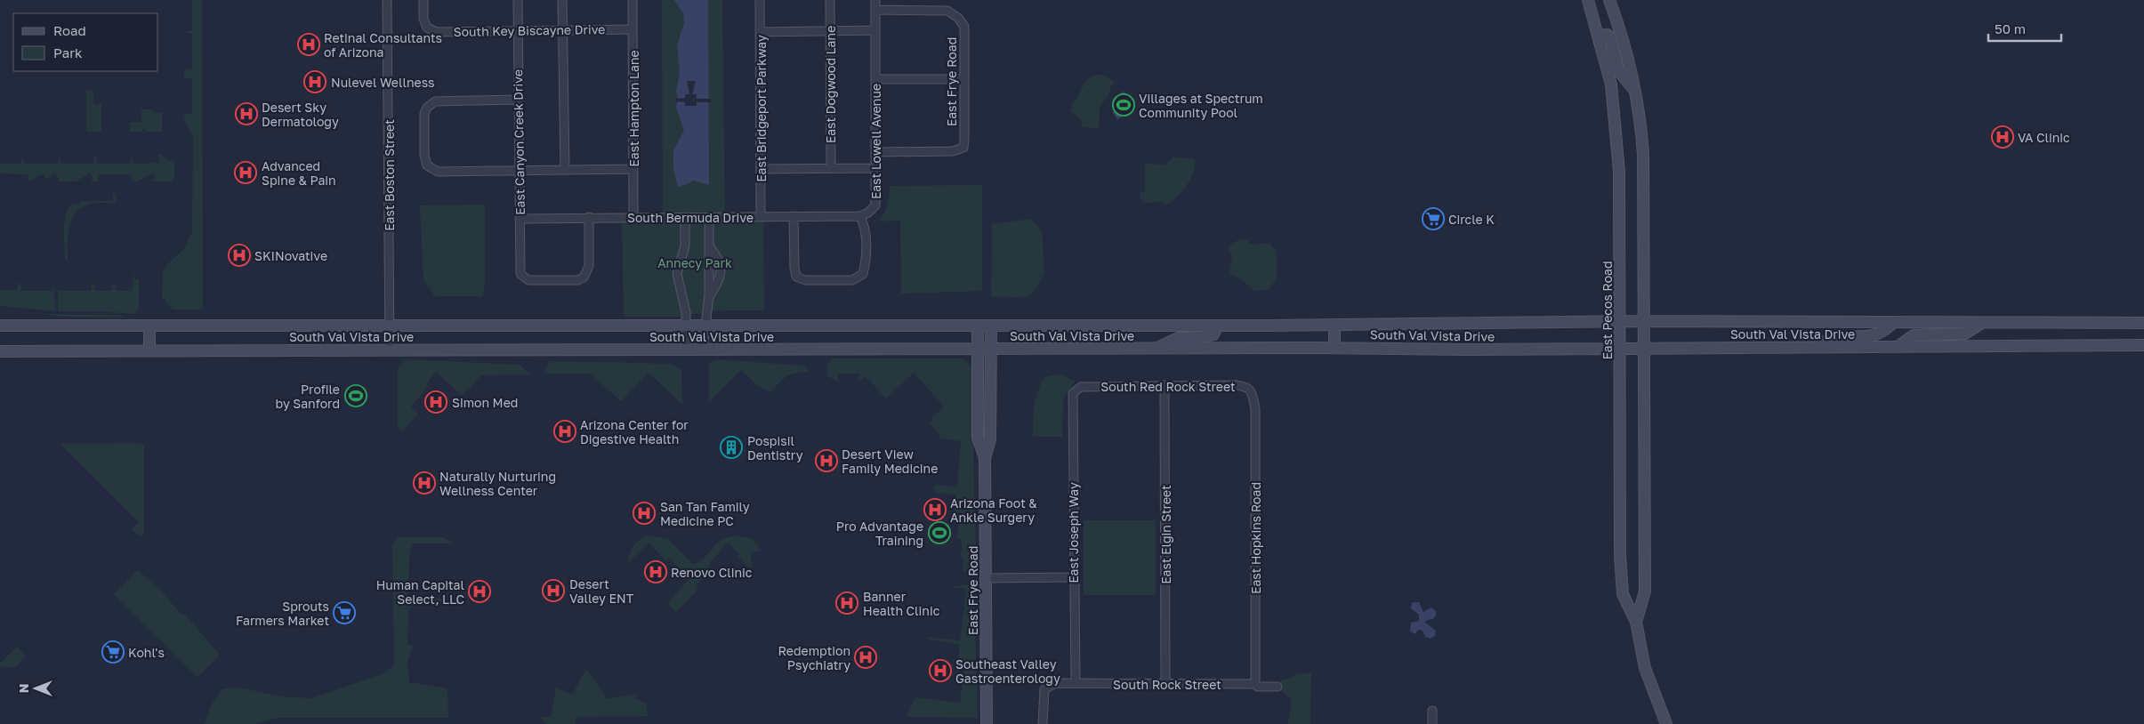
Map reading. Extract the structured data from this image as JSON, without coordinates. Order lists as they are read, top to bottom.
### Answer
{
  "streets": {
    "main road": ["East Frye Road", "East Pecos Road", "South Val Vista Drive"],
    "street": [
      "South Key Biscayne Drive",
      "East Dogwood Lane",
      "East Hampton Lane",
      "East Bridgeport Parkway",
      "East Lowell Avenue",
      "East Canyon Creek Drive",
      "East Boston Street",
      "South Bermuda Drive",
      "South Red Rock Street",
      "East Joseph Way",
      "East Elgin Street",
      "East Hopkins Road",
      "South Rock Street"
    ]
  },
  "crossings": [
    ["South Key Biscayne Drive", "East Hampton Lane"],
    ["South Key Biscayne Drive", "East Canyon Creek Drive"],
    ["East Frye Road", "East Lowell Avenue"],
    ["East Frye Road", "South Val Vista Drive"],
    ["East Hampton Lane", "South Bermuda Drive"],
    ["East Bridgeport Parkway", "South Bermuda Drive"],
    ["East Lowell Avenue", "South Bermuda Drive"],
    ["East Canyon Creek Drive", "South Bermuda Drive"],
    ["East Boston Street", "South Val Vista Drive"],
    ["East Pecos Road", "South Val Vista Drive"],
    ["South Red Rock Street", "East Joseph Way"],
    ["South Red Rock Street", "East Elgin Street"],
    ["South Red Rock Street", "East Hopkins Road"],
    ["East Joseph Way", "South Rock Street"],
    ["East Elgin Street", "South Rock Street"],
    ["East Hopkins Road", "South Rock Street"]
  ],
  "parks": ["Annecy Park"],
  "places": {
    "hospital": [
      "Retinal Consultants of Arizona",
      "Nulevel Wellness",
      "Desert Sky Dermatology",
      "VA Clinic",
      "Advanced Spine & Pain",
      "SKINovative",
      "Simon Med",
      "Arizona Center for Digestive Health",
      "Desert View Family Medicine",
      "Naturally Nurturing Wellness Center",
      "Arizona Foot & Ankle Surgery",
      "San Tan Family Medicine PC",
      "Renovo Clinic",
      "Desert Valley ENT",
      "Human Capital Select, LLC",
      "Banner Health Clinic",
      "Redemption Psychiatry",
      "Southeast Valley Gastroenterology"
    ],
    "sports": ["Villages at Spectrum Community Pool", "Profile by Sanford", "Pro Advantage Training"],
    "supermarket": ["Circle K", "Sprouts Farmers Market", "Kohl's"],
    "building": ["Pospisil Dentistry"]
  },
  "legend": ["Road", "Park"],
  "scale_bar": "50 m",
  "north": "left"
}
